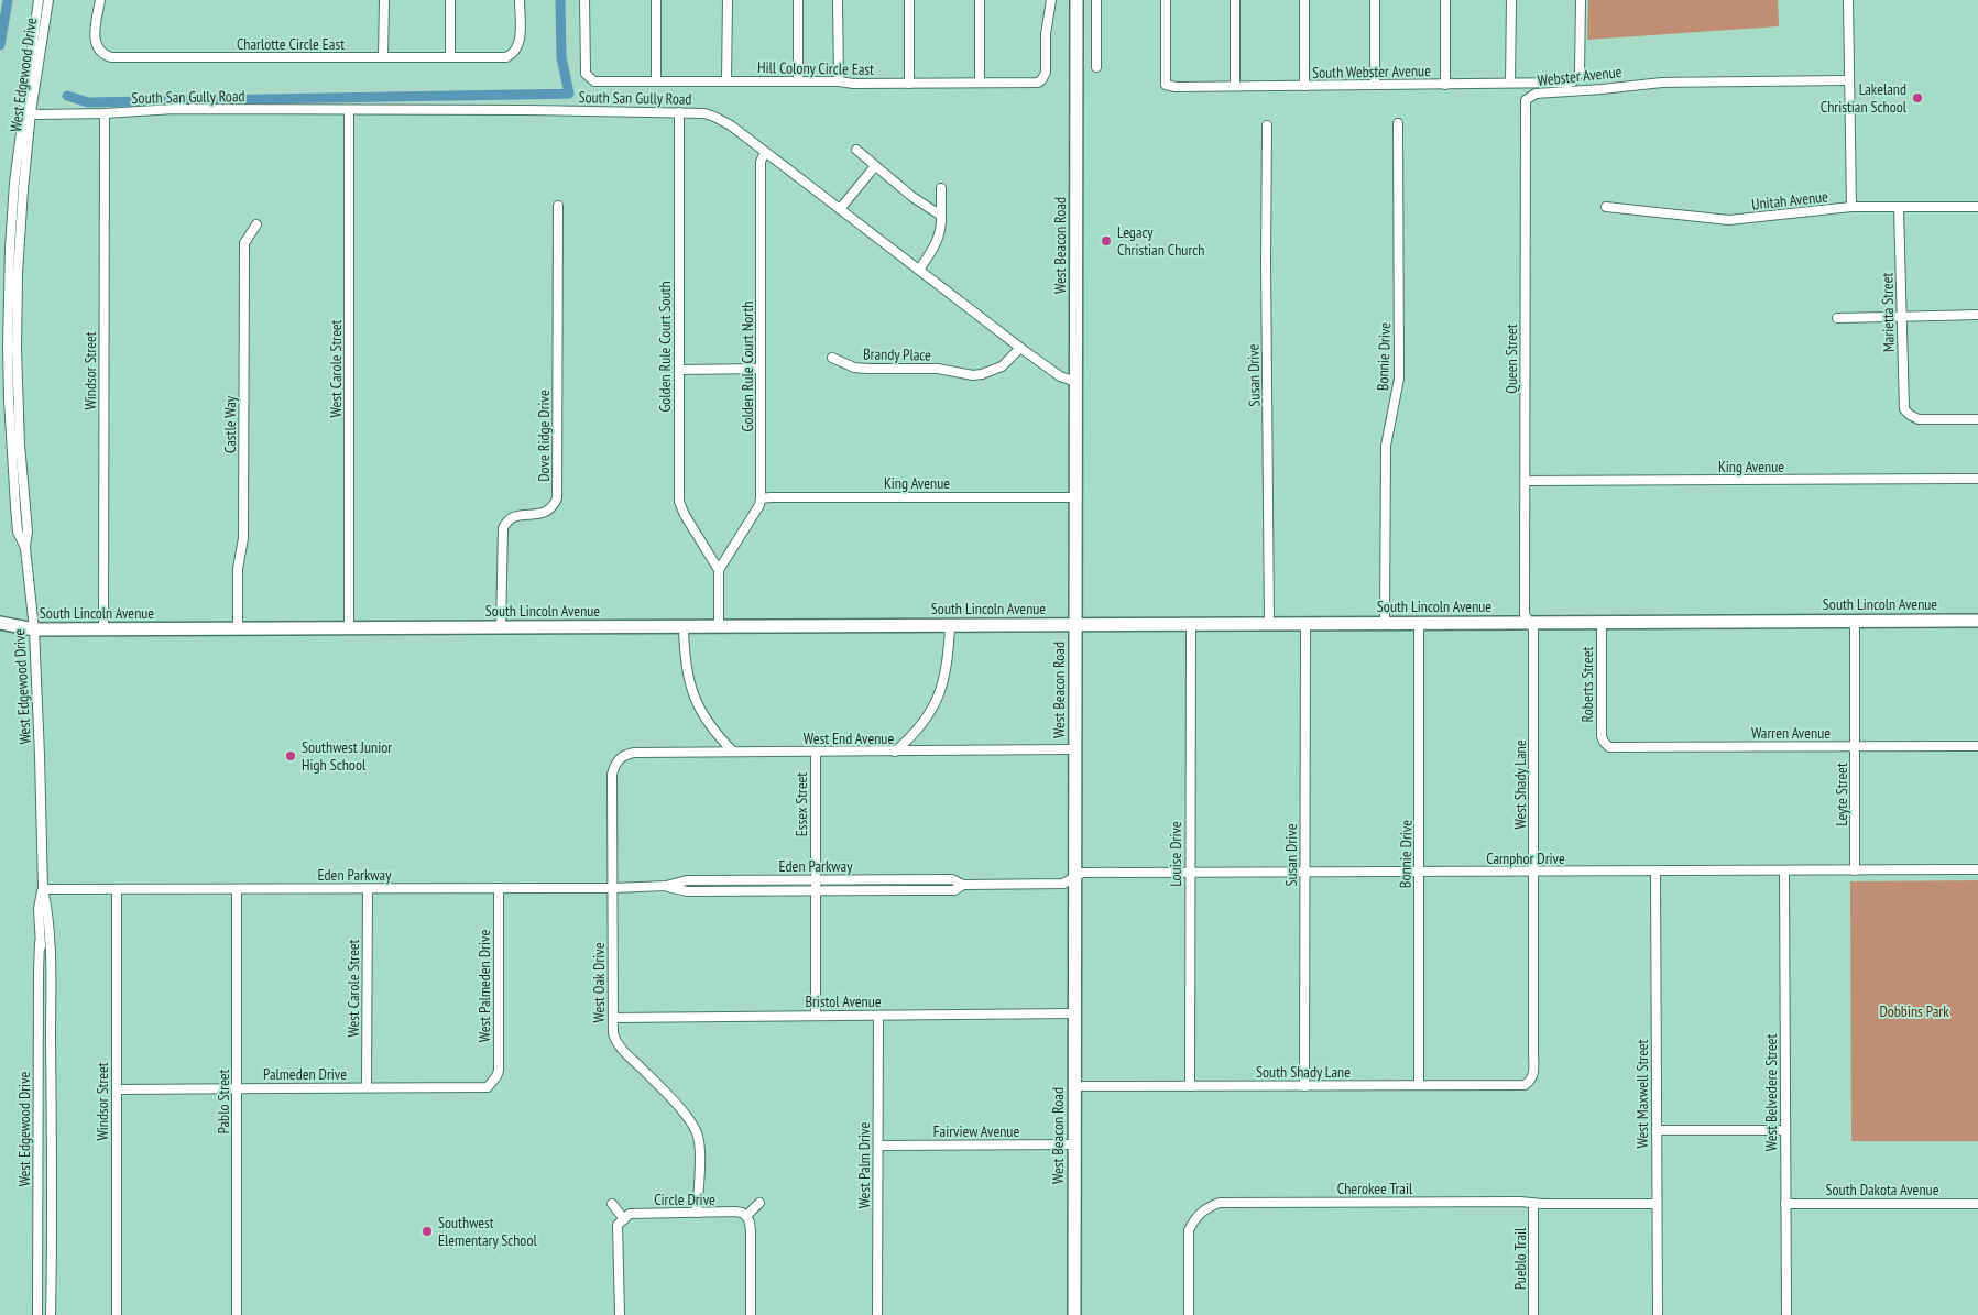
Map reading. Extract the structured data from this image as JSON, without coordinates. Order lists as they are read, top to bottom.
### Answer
{
  "streets": {
    "street": [
      "Charlotte Circle East",
      "Hill Colony Circle East",
      "South Webster Avenue",
      "West Edgewood Drive",
      "Webster Avenue",
      "South San Gully Road",
      "Unitah Avenue",
      "West Beacon Road",
      "Marietta Street",
      "Golden Rule Court South",
      "Brandy Place",
      "Bonnie Drive",
      "Queen Street",
      "Golden Rule Court North",
      "West Carole Street",
      "Windsor Street",
      "Susan Drive",
      "Castle Way",
      "Dove Ridge Drive",
      "King Avenue",
      "South Lincoln Avenue",
      "Roberts Street",
      "Warren Avenue",
      "West End Avenue",
      "West Shady Lane",
      "Leyte Street",
      "Essex Street",
      "Louise Drive",
      "Camphor Drive",
      "Eden Parkway",
      "West Oak Drive",
      "West Palmeden Drive",
      "Bristol Avenue",
      "South Shady Lane",
      "Palmeden Drive",
      "West Belvedere Street",
      "West Maxwell Street",
      "Pablo Street",
      "Fairview Avenue",
      "West Palm Drive",
      "Cherokee Trail",
      "South Dakota Avenue",
      "Circle Drive",
      "Pueblo Trail"
    ]
  },
  "crossings": [
    ["West Edgewood Drive", "South San Gully Road"],
    ["West Edgewood Drive", "South Lincoln Avenue"],
    ["West Edgewood Drive", "Eden Parkway"],
    ["Webster Avenue", "Queen Street"],
    ["South San Gully Road", "West Beacon Road"],
    ["South San Gully Road", "Golden Rule Court South"],
    ["South San Gully Road", "Brandy Place"],
    ["South San Gully Road", "Golden Rule Court North"],
    ["South San Gully Road", "West Carole Street"],
    ["South San Gully Road", "Windsor Street"],
    ["Unitah Avenue", "Marietta Street"],
    ["West Beacon Road", "King Avenue"],
    ["West Beacon Road", "South Lincoln Avenue"],
    ["West Beacon Road", "West End Avenue"],
    ["West Beacon Road", "Camphor Drive"],
    ["West Beacon Road", "Eden Parkway"],
    ["West Beacon Road", "Bristol Avenue"],
    ["West Beacon Road", "South Shady Lane"],
    ["West Beacon Road", "Fairview Avenue"],
    ["Golden Rule Court South", "Golden Rule Court North"],
    ["Bonnie Drive", "South Lincoln Avenue"],
    ["Bonnie Drive", "Camphor Drive"],
    ["Bonnie Drive", "South Shady Lane"],
    ["Queen Street", "King Avenue"],
    ["Queen Street", "South Lincoln Avenue"],
    ["Queen Street", "West Shady Lane"],
    ["Golden Rule Court North", "King Avenue"],
    ["West Carole Street", "South Lincoln Avenue"],
    ["West Carole Street", "Eden Parkway"],
    ["West Carole Street", "Palmeden Drive"],
    ["Windsor Street", "South Lincoln Avenue"],
    ["Windsor Street", "Eden Parkway"],
    ["Windsor Street", "Palmeden Drive"],
    ["Susan Drive", "South Lincoln Avenue"],
    ["Susan Drive", "Camphor Drive"],
    ["Susan Drive", "South Shady Lane"],
    ["Castle Way", "South Lincoln Avenue"],
    ["Dove Ridge Drive", "South Lincoln Avenue"],
    ["South Lincoln Avenue", "Roberts Street"],
    ["South Lincoln Avenue", "West Shady Lane"],
    ["South Lincoln Avenue", "Leyte Street"],
    ["South Lincoln Avenue", "Louise Drive"],
    ["Roberts Street", "Warren Avenue"],
    ["Warren Avenue", "Leyte Street"],
    ["West End Avenue", "Essex Street"],
    ["West End Avenue", "West Oak Drive"],
    ["West Shady Lane", "Camphor Drive"],
    ["West Shady Lane", "South Shady Lane"],
    ["Leyte Street", "Camphor Drive"],
    ["Essex Street", "Eden Parkway"],
    ["Louise Drive", "Camphor Drive"],
    ["Louise Drive", "South Shady Lane"],
    ["Camphor Drive", "Eden Parkway"],
    ["Camphor Drive", "West Belvedere Street"],
    ["Camphor Drive", "West Maxwell Street"],
    ["Eden Parkway", "West Oak Drive"],
    ["Eden Parkway", "West Palmeden Drive"],
    ["Eden Parkway", "Pablo Street"],
    ["West Oak Drive", "Bristol Avenue"],
    ["West Oak Drive", "Circle Drive"],
    ["West Palmeden Drive", "Palmeden Drive"],
    ["Bristol Avenue", "West Palm Drive"],
    ["Palmeden Drive", "Pablo Street"],
    ["West Belvedere Street", "South Dakota Avenue"],
    ["West Maxwell Street", "Cherokee Trail"],
    ["Fairview Avenue", "West Palm Drive"],
    ["Cherokee Trail", "Pueblo Trail"]
  ],
  "parks": ["Dobbins Park"],
  "places": [
    "Lakeland Christian School",
    "Legacy Christian Church",
    "Southwest Junior High School",
    "Southwest Elementary School"
  ]
}
